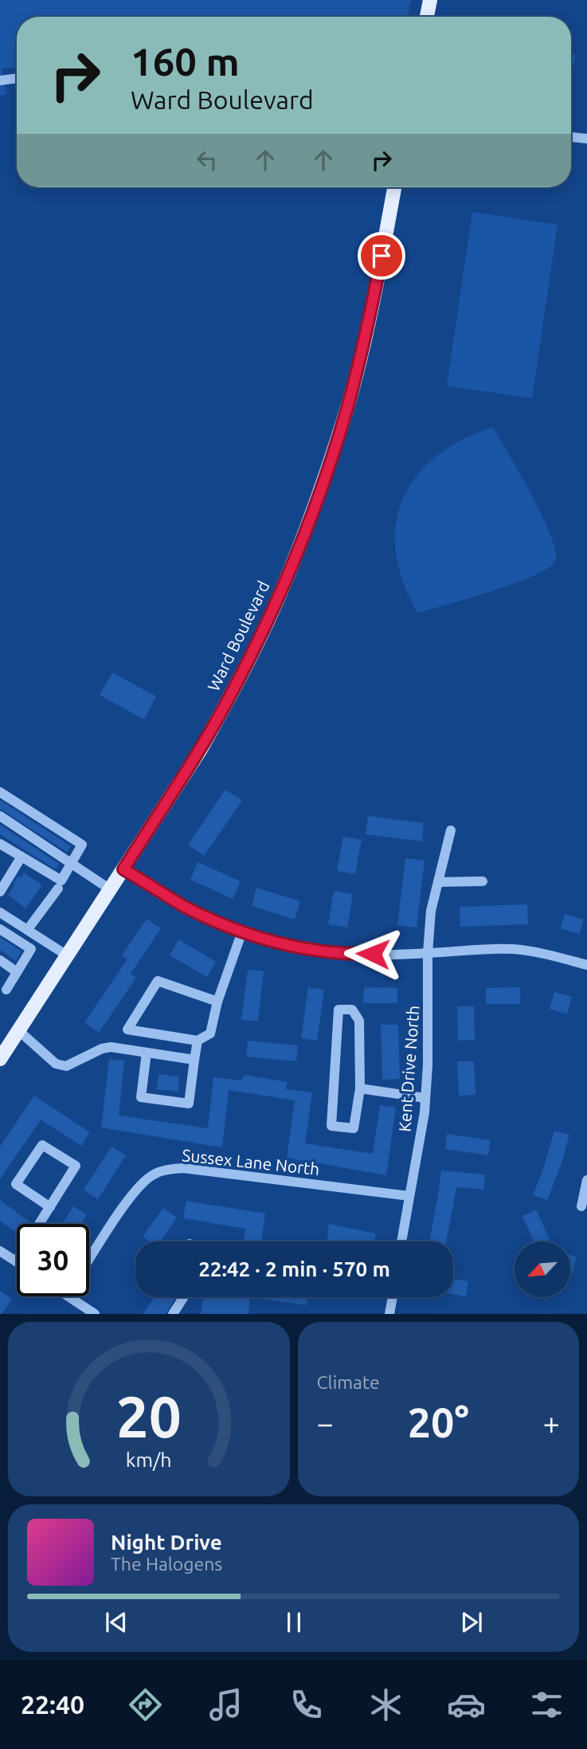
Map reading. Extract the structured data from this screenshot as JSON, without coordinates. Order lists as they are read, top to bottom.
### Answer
{
  "streets": {
    "main road": ["Ward Boulevard"],
    "street": ["Kent Drive North", "Sussex Lane North"]
  },
  "crossings": [
    ["Kent Drive North", "Sussex Lane North"]
  ],
  "north": "bottom left",
  "page": {
    "turn": ["160 m", "Ward Boulevard"],
    "limit": "30",
    "trip": "22:42 · 2 min · 570 m",
    "tile": "Climate",
    "heat": ["−", "20°", "+"],
    "song": ["Night Drive", "The Halogens"],
    "tabs": "22:40",
    "gauge": ["20", "km/h"]
  }
}
